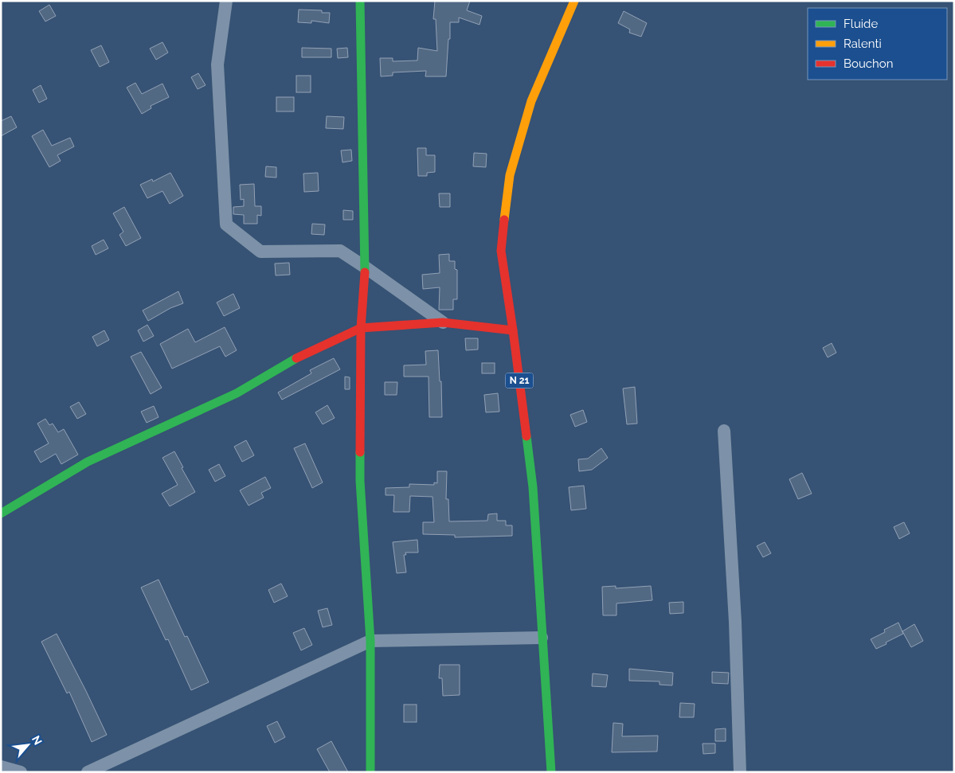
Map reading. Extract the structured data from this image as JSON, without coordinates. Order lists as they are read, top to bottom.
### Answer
{
  "streets": {
    "street": ["N 21"]
  },
  "legend": ["Fluide", "Ralenti", "Bouchon"],
  "north": "top right"
}
